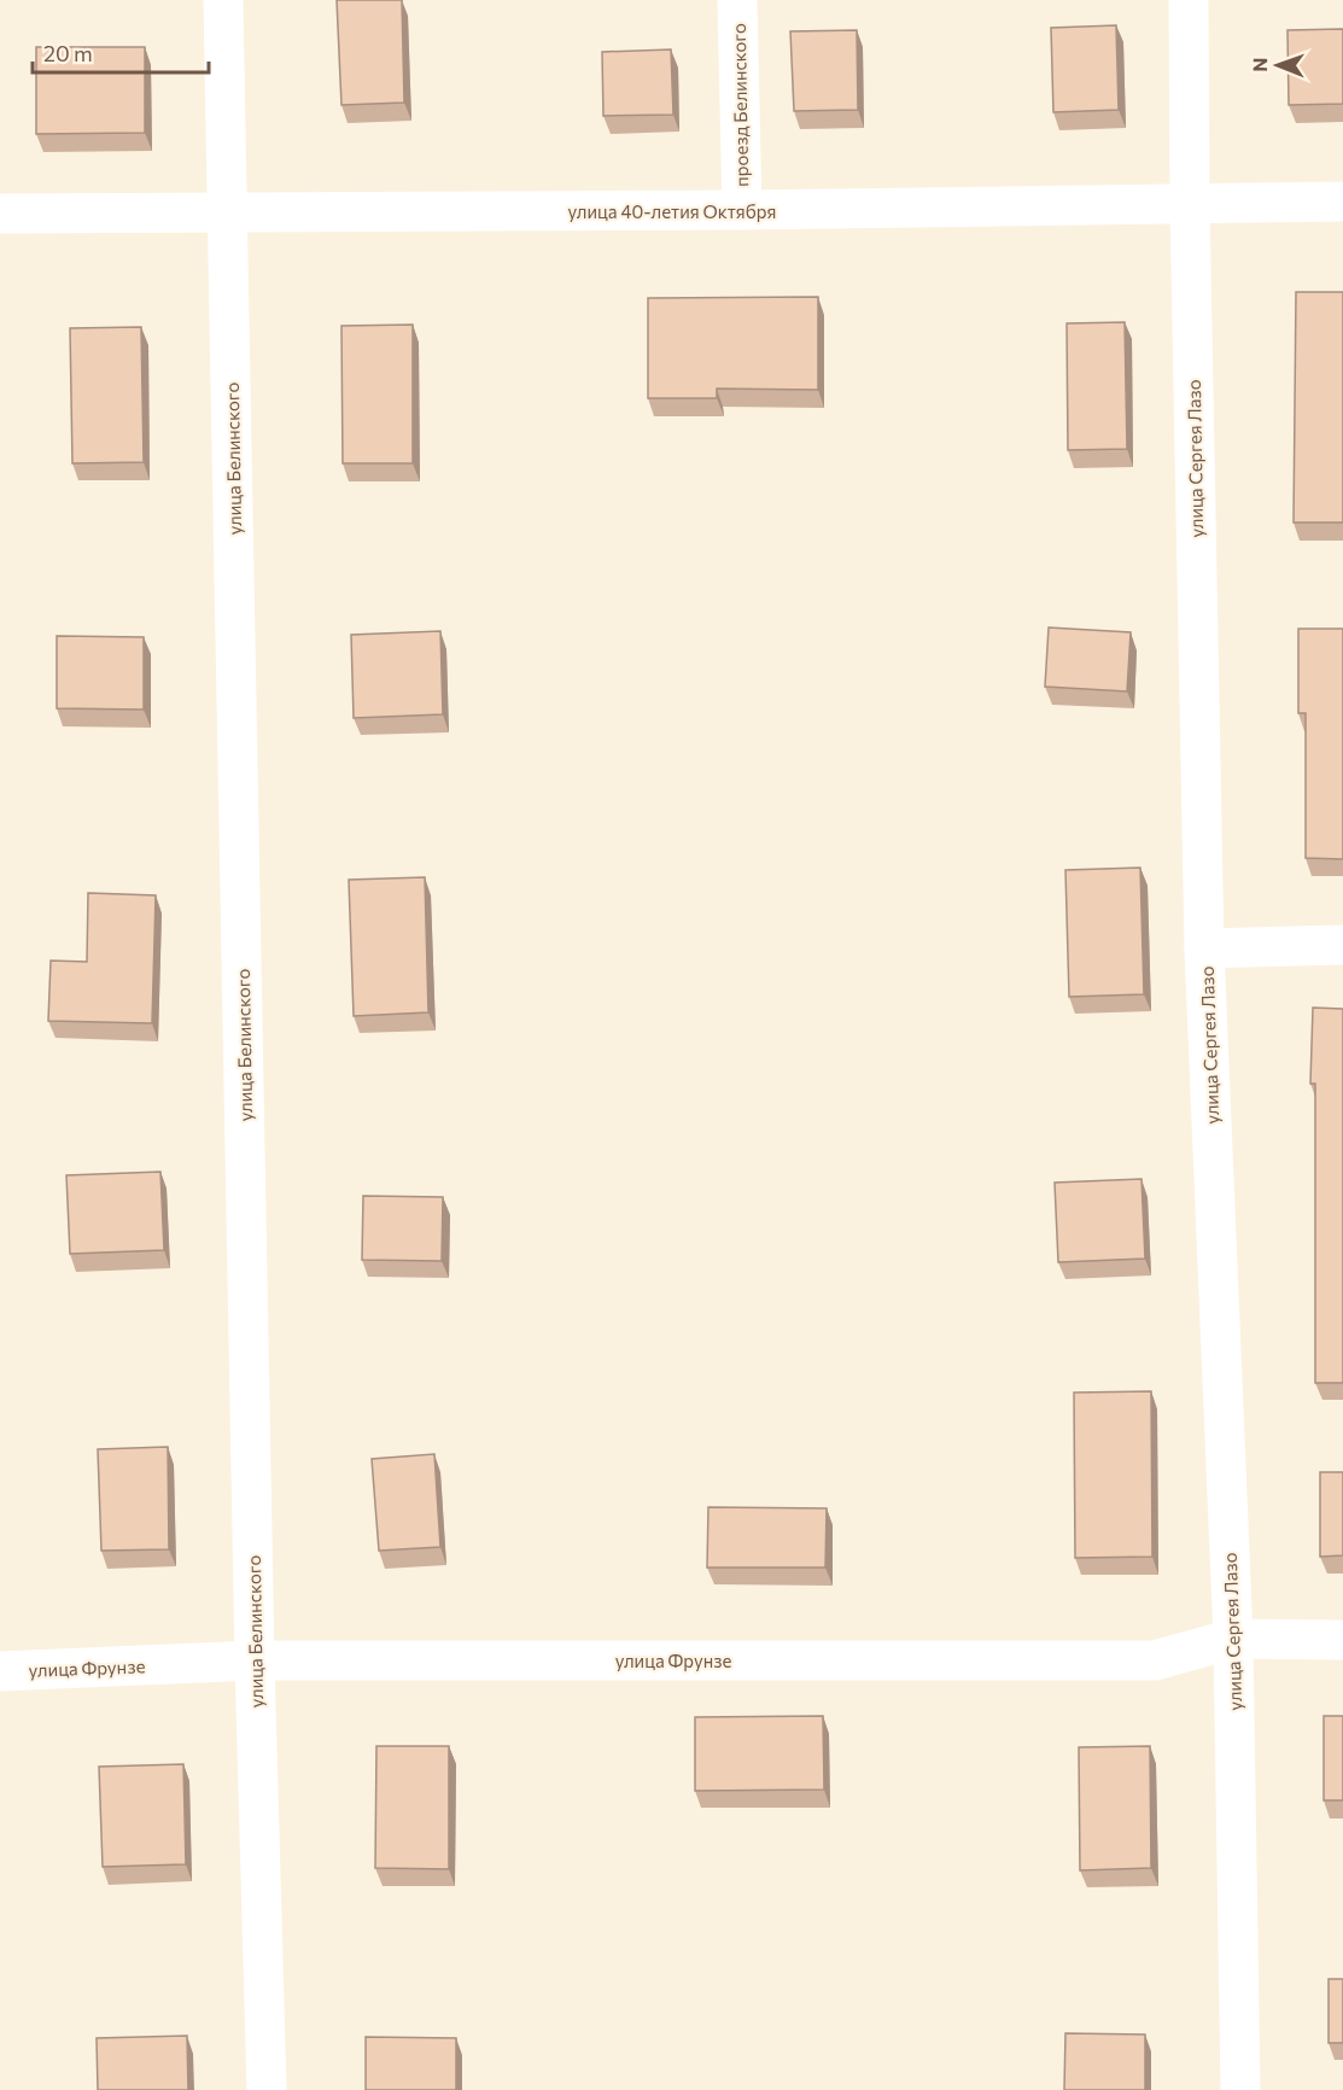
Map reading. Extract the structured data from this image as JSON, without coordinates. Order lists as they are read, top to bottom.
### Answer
{
  "streets": {
    "street": [
      "проезд Белинского",
      "улица 40-летия Октября",
      "улица Белинского",
      "улица Сергея Лазо",
      "улица Фрунзе"
    ]
  },
  "crossings": [
    ["проезд Белинского", "улица 40-летия Октября"],
    ["улица 40-летия Октября", "улица Белинского"],
    ["улица 40-летия Октября", "улица Сергея Лазо"],
    ["улица Белинского", "улица Фрунзе"],
    ["улица Сергея Лазо", "улица Фрунзе"]
  ],
  "scale_bar": "20 m",
  "north": "left"
}
